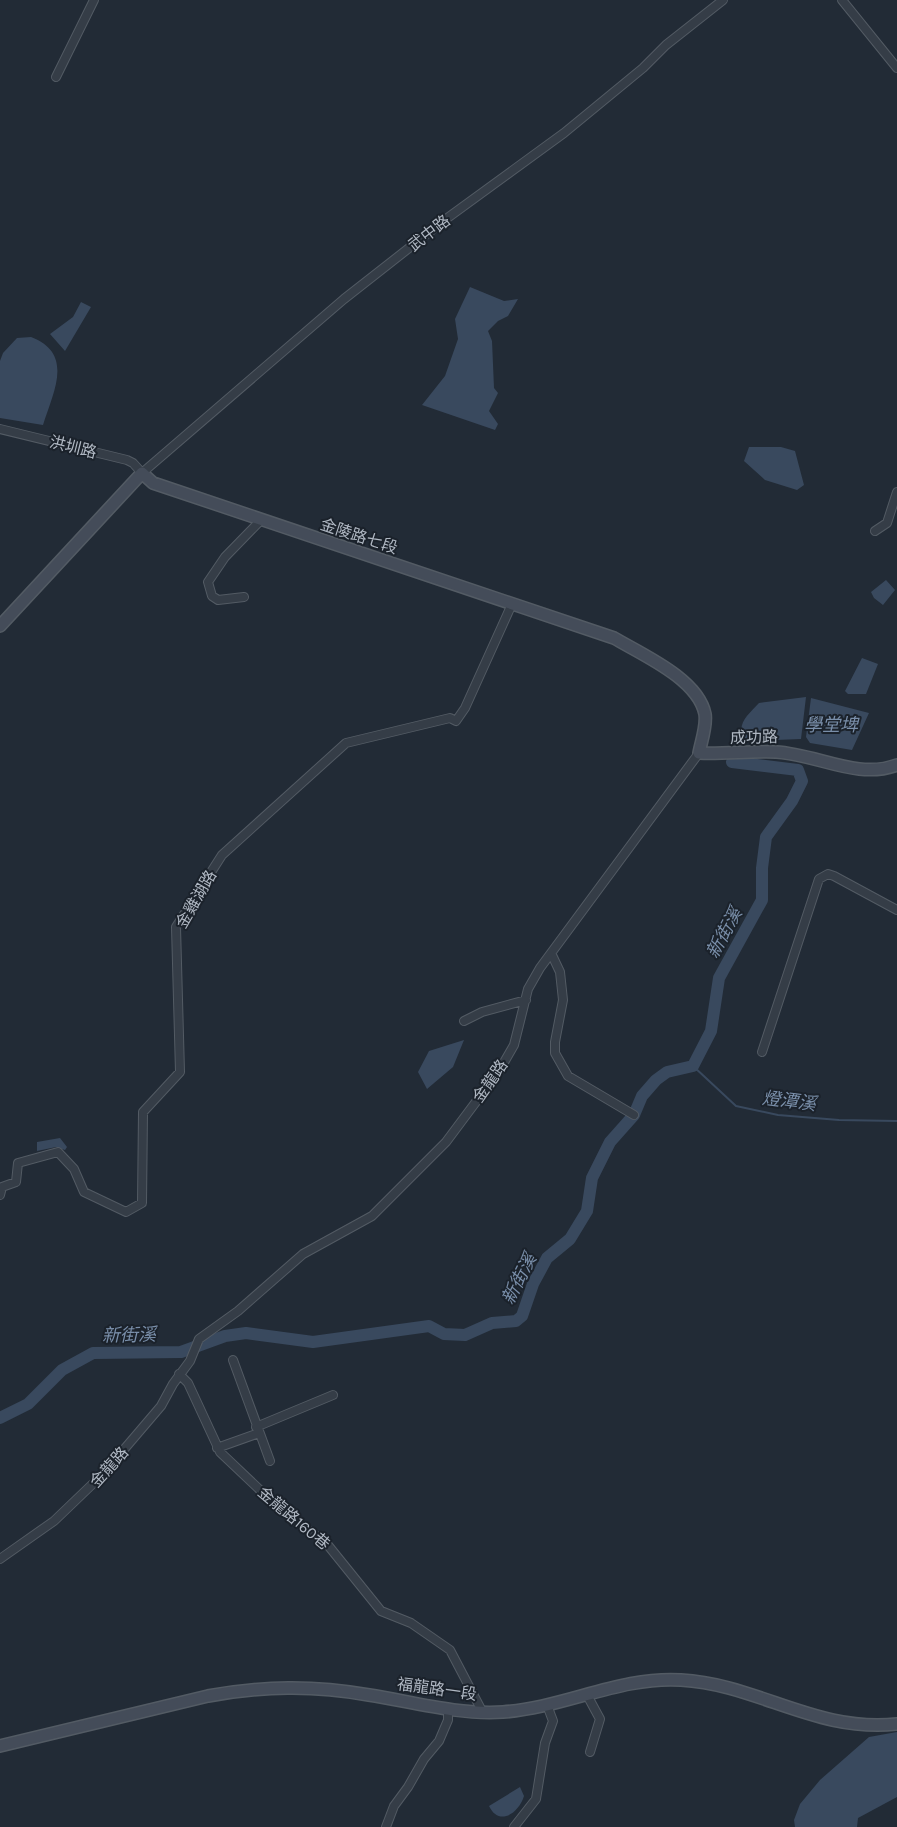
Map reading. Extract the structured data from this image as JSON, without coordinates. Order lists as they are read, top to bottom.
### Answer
{
  "streets": {
    "street": [
      "武中路",
      "洪圳路",
      "金陵路七段",
      "成功路",
      "金雞湖路",
      "金龍路",
      "金龍路160巷",
      "福龍路一段"
    ]
  },
  "crossings": [
    ["武中路", "洪圳路"],
    ["武中路", "金陵路七段"],
    ["洪圳路", "金陵路七段"],
    ["金陵路七段", "成功路"],
    ["金陵路七段", "金雞湖路"],
    ["金陵路七段", "金龍路"],
    ["成功路", "金龍路"],
    ["金龍路", "金龍路160巷"],
    ["金龍路160巷", "福龍路一段"]
  ],
  "water": ["學堂埤", "新街溪", "燈潭溪"]
}
